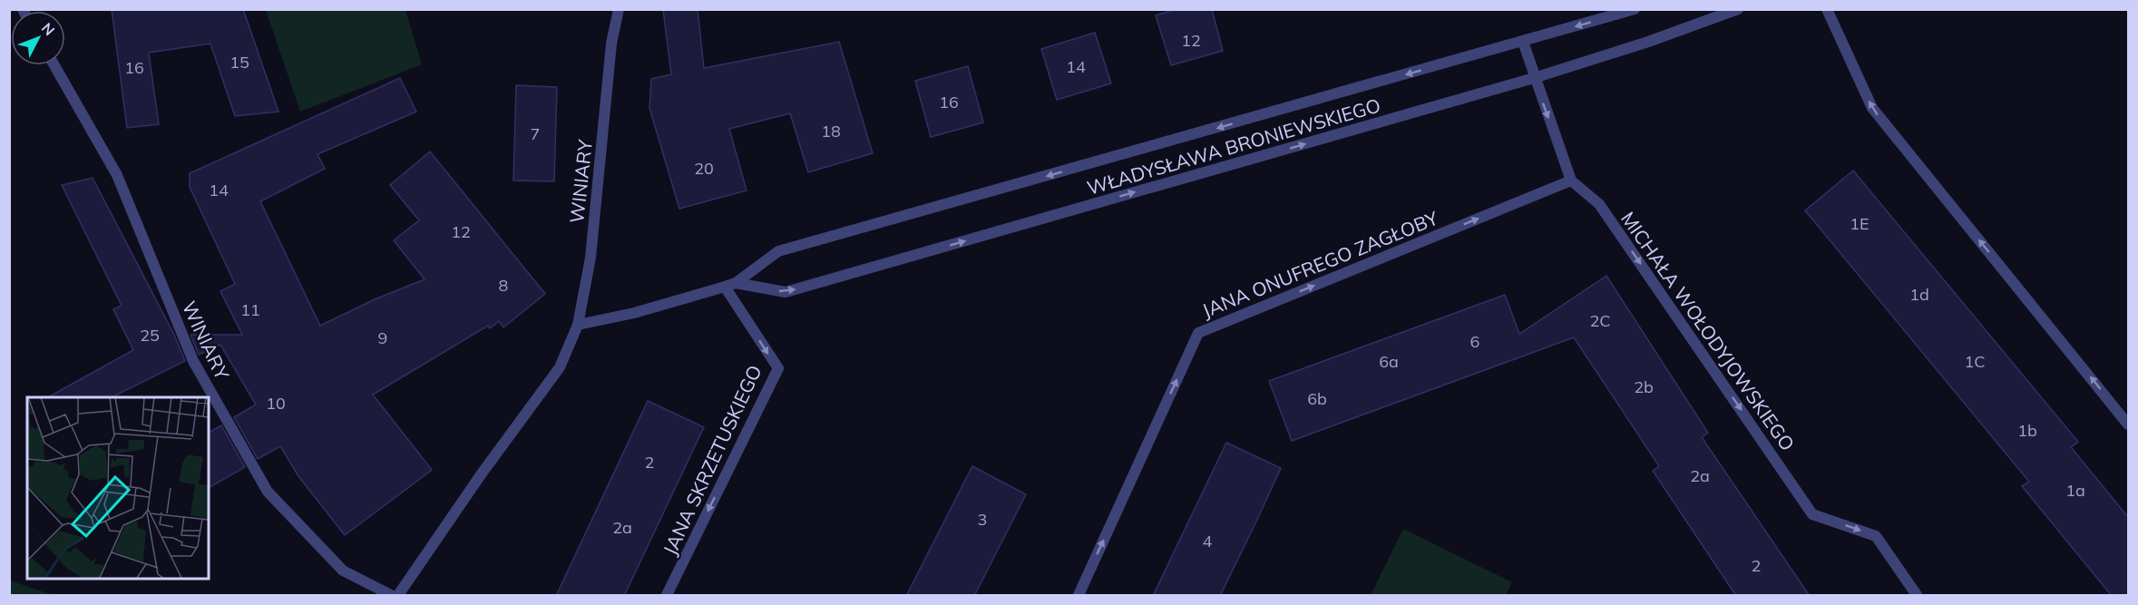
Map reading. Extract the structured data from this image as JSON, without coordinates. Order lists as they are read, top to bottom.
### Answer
{
  "streets": {
    "street": [
      "WŁADYSŁAWA BRONIEWSKIEGO",
      "WINIARY",
      "JANA ONUFREGO ZAGŁOBY",
      "MICHAŁA WOŁODYJOWSKIEGO",
      "JANA SKRZETUSKIEGO"
    ]
  },
  "crossings": [
    ["WŁADYSŁAWA BRONIEWSKIEGO", "WINIARY"],
    ["WŁADYSŁAWA BRONIEWSKIEGO", "JANA SKRZETUSKIEGO"],
    ["JANA ONUFREGO ZAGŁOBY", "MICHAŁA WOŁODYJOWSKIEGO"]
  ],
  "one_way": ["JANA ONUFREGO ZAGŁOBY", "MICHAŁA WOŁODYJOWSKIEGO", "JANA SKRZETUSKIEGO"],
  "house_numbers": [
    "12",
    "15",
    "14",
    "16",
    "16",
    "18",
    "7",
    "20",
    "14",
    "1E",
    "12",
    "8",
    "1d",
    "11",
    "2C",
    "25",
    "9",
    "6",
    "6a",
    "1C",
    "2b",
    "6b",
    "10",
    "1b",
    "2",
    "2a",
    "1a",
    "3",
    "2a",
    "4",
    "2"
  ],
  "north": "top right"
}
